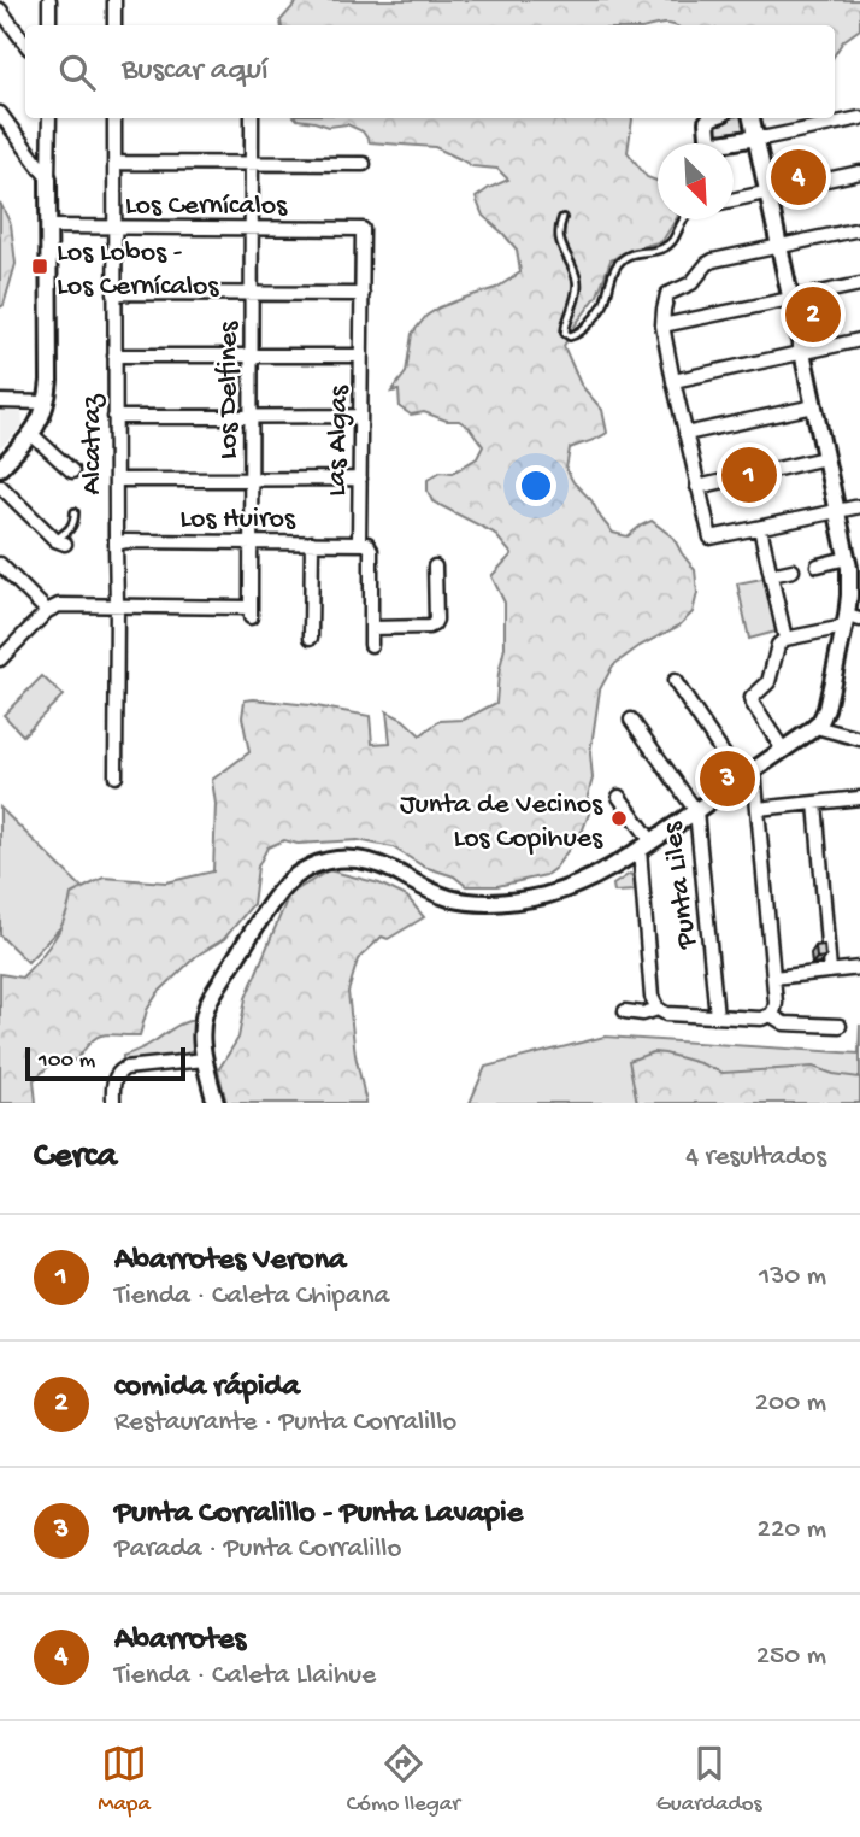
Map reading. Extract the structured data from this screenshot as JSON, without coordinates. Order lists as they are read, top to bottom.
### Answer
{
  "streets": {
    "street": [
      "Los Cernícalos",
      "Los Delfines",
      "Las Algas",
      "Alcatraz",
      "Los Huiros",
      "Punta Liles"
    ]
  },
  "crossings": [
    ["Los Cernícalos", "Los Delfines"],
    ["Los Cernícalos", "Las Algas"],
    ["Los Cernícalos", "Alcatraz"],
    ["Los Delfines", "Alcatraz"],
    ["Los Delfines", "Los Huiros"],
    ["Las Algas", "Los Huiros"],
    ["Alcatraz", "Los Huiros"]
  ],
  "places": {
    "transit": ["Los Lobos - Los Cernícalos"],
    "other": ["Junta de Vecinos Los Copihues"]
  },
  "scale_bar": "100 m",
  "north": "bottom right",
  "page": {
    "search": "Buscar aquí",
    "pins": [
      "4",
      "2",
      "1",
      "3"
    ],
    "scale": "100 m",
    "heading": ["Cerca", "4 resultados"],
    "list": [
      {
        "mark": "1",
        "name": "Abarrotes Verona",
        "note": "Tienda · Caleta Chipana",
        "value": "130 m"
      },
      {
        "mark": "2",
        "name": "comida rápida",
        "note": "Restaurante · Punta Corralillo",
        "value": "200 m"
      },
      {
        "mark": "3",
        "name": "Punta Corralillo - Punta Lavapie",
        "note": "Parada · Punta Corralillo",
        "value": "220 m"
      },
      {
        "mark": "4",
        "name": "Abarrotes",
        "note": "Tienda · Caleta Llaihue",
        "value": "250 m"
      }
    ],
    "nav": ["Mapa", "Cómo llegar", "Guardados"]
  }
}
